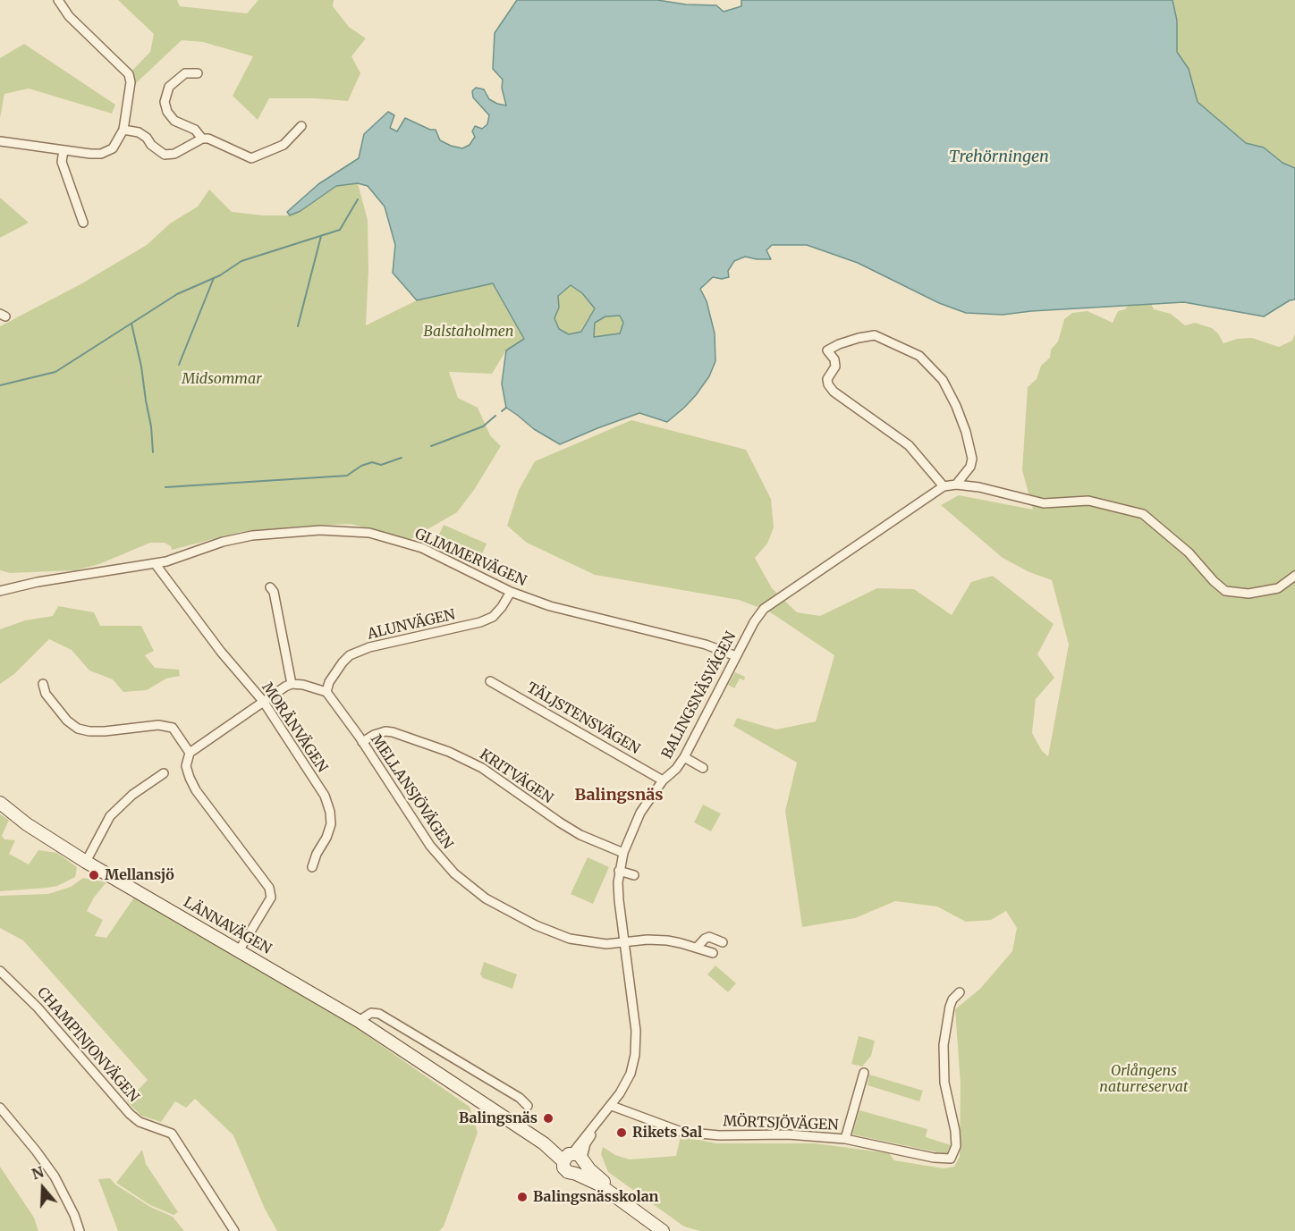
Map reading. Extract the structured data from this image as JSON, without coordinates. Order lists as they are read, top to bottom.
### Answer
{
  "streets": {
    "main road": ["LÄNNAVÄGEN"],
    "street": [
      "GLIMMERVÄGEN",
      "ALUNVÄGEN",
      "BALINGSNÄSVÄGEN",
      "TÄLJSTENSVÄGEN",
      "MORÄNVÄGEN",
      "KRITVÄGEN",
      "MELLANSJÖVÄGEN",
      "CHAMPINJONVÄGEN",
      "MÖRTSJÖVÄGEN"
    ]
  },
  "crossings": [
    ["GLIMMERVÄGEN", "ALUNVÄGEN"],
    ["GLIMMERVÄGEN", "BALINGSNÄSVÄGEN"],
    ["GLIMMERVÄGEN", "MORÄNVÄGEN"],
    ["ALUNVÄGEN", "MELLANSJÖVÄGEN"],
    ["BALINGSNÄSVÄGEN", "TÄLJSTENSVÄGEN"],
    ["BALINGSNÄSVÄGEN", "KRITVÄGEN"],
    ["BALINGSNÄSVÄGEN", "MELLANSJÖVÄGEN"],
    ["BALINGSNÄSVÄGEN", "LÄNNAVÄGEN"],
    ["BALINGSNÄSVÄGEN", "MÖRTSJÖVÄGEN"],
    ["KRITVÄGEN", "MELLANSJÖVÄGEN"]
  ],
  "districts": ["Balingsnäs"],
  "water": ["Trehörningen"],
  "parks": ["Balstaholmen", "Midsommar", "Orlångens naturreservat"],
  "places": [
    "Mellansjö",
    "Balingsnäs",
    "Rikets Sal",
    "Balingsnässkolan"
  ],
  "north": "top"
}
